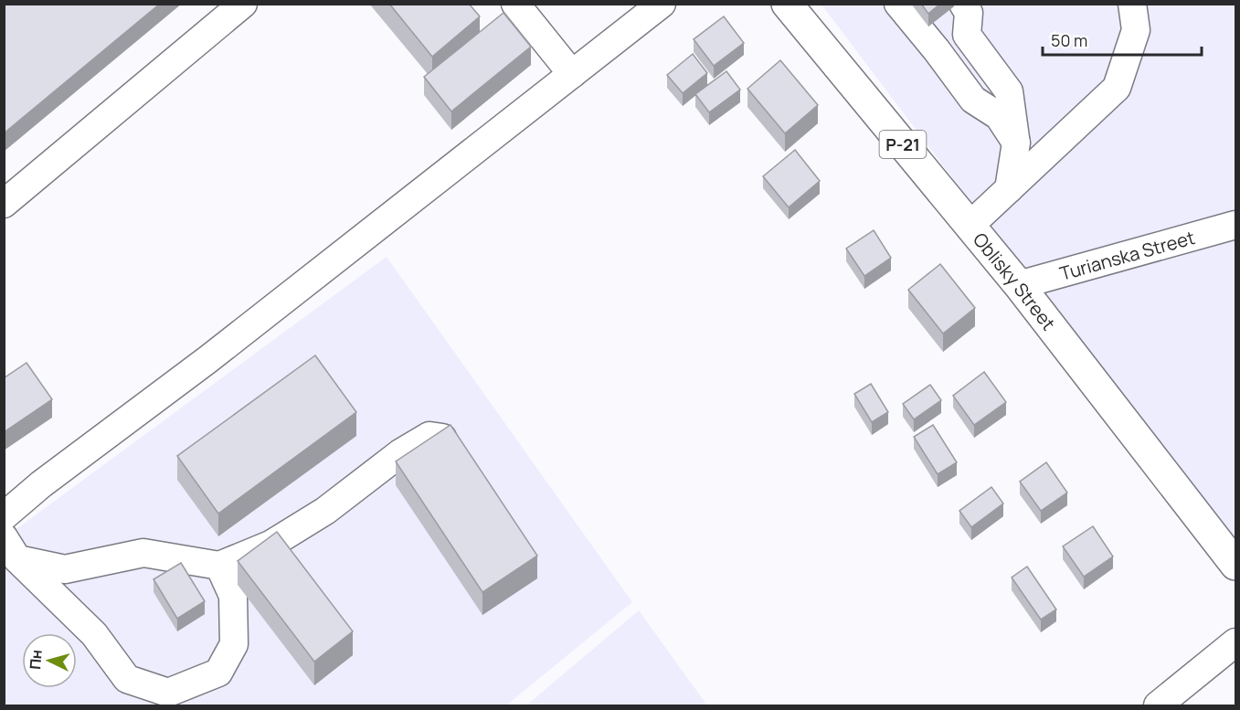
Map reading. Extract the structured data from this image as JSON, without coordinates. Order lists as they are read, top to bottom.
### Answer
{
  "streets": {
    "main road": ["Р-21", "Oblisky Street"],
    "street": ["Turianska Street"]
  },
  "crossings": [
    ["Turianska Street", "Oblisky Street"]
  ],
  "scale_bar": "50 m",
  "north": "left"
}
